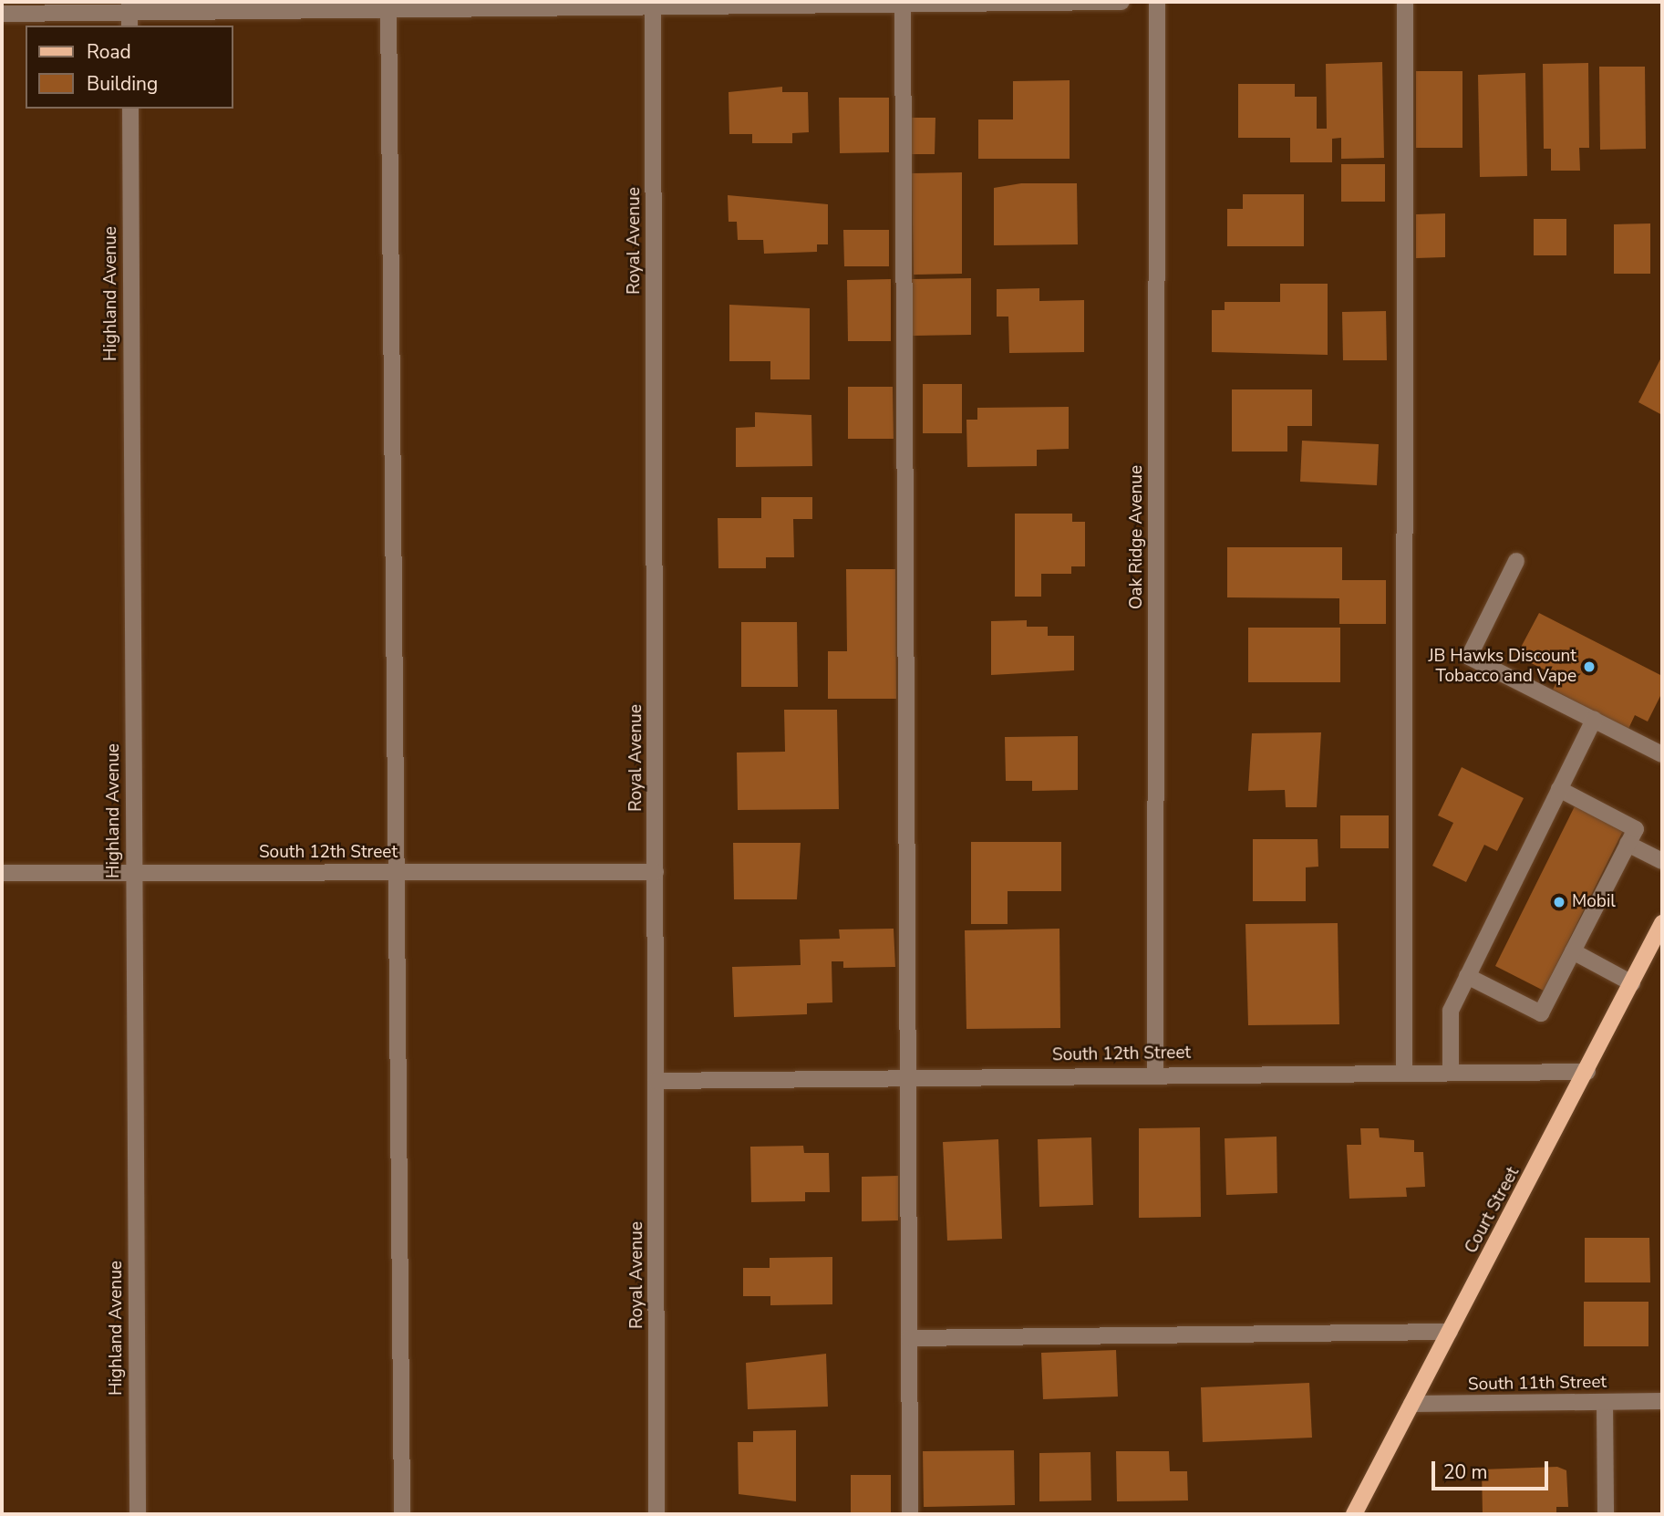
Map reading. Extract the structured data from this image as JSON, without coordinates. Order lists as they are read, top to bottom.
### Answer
{
  "streets": {
    "main road": ["Court Street"],
    "street": [
      "Royal Avenue",
      "Highland Avenue",
      "Oak Ridge Avenue",
      "South 12th Street",
      "South 11th Street"
    ]
  },
  "crossings": [
    ["Royal Avenue", "South 12th Street"],
    ["Highland Avenue", "South 12th Street"],
    ["Oak Ridge Avenue", "South 12th Street"],
    ["South 12th Street", "Court Street"],
    ["Court Street", "South 11th Street"]
  ],
  "places": ["JB Hawks Discount Tobacco and Vape", "Mobil"],
  "legend": ["Road", "Building"],
  "scale_bar": "20 m"
}
